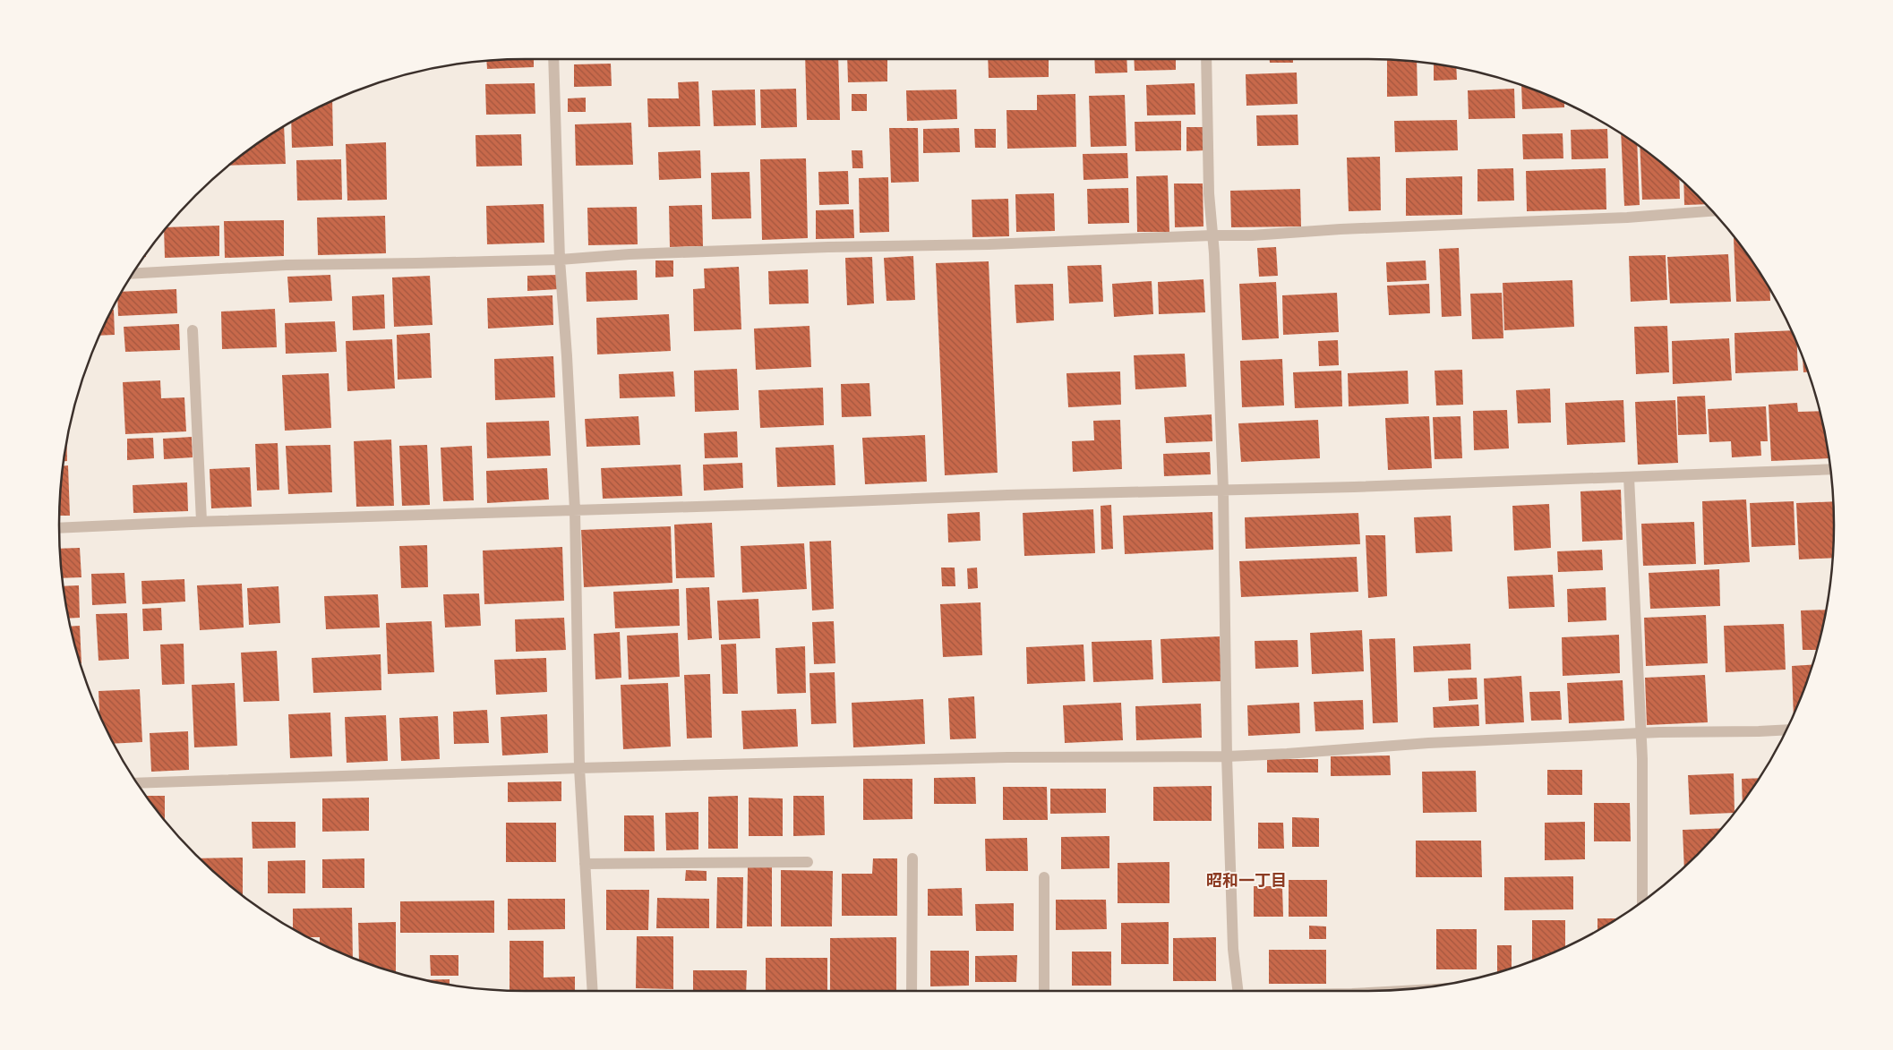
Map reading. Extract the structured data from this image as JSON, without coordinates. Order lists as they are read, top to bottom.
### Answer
{
  "districts": ["昭和一丁目"]
}
